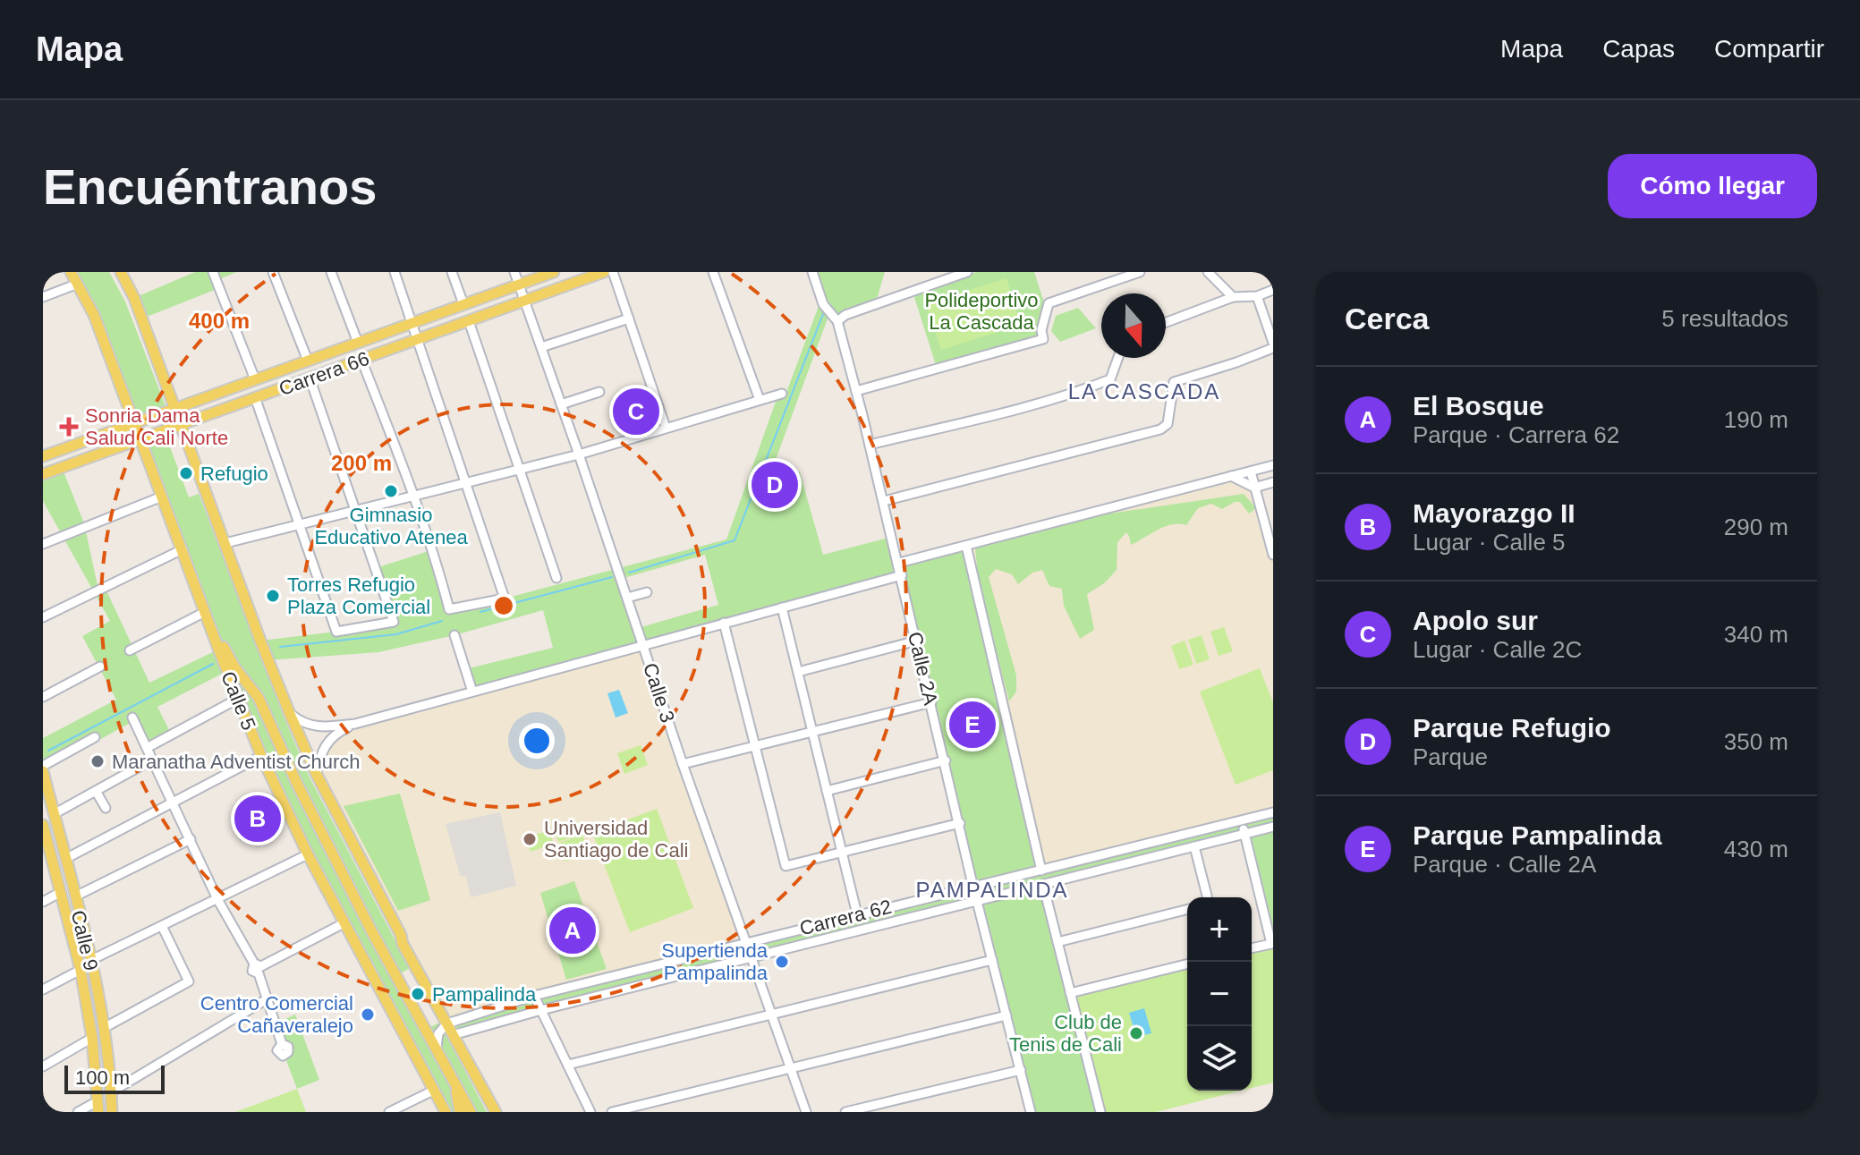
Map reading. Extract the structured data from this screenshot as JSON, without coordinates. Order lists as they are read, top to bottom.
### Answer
{
  "streets": {
    "main road": ["Carrera 66", "Calle 5", "Calle 9"],
    "street": ["Calle 2A", "Calle 3", "Carrera 62"]
  },
  "crossings": [
    ["Carrera 66", "Calle 3"],
    ["Carrera 66", "Calle 5"],
    ["Calle 2A", "Carrera 62"],
    ["Calle 3", "Carrera 62"]
  ],
  "districts": ["LA CASCADA", "PAMPALINDA"],
  "parks": ["Polideportivo La Cascada"],
  "places": {
    "health": ["Sonria Dama Salud Cali Norte"],
    "other": [
      "Refugio",
      "Gimnasio Educativo Atenea",
      "Torres Refugio Plaza Comercial",
      "Maranatha Adventist Church",
      "Universidad Santiago de Cali",
      "Supertienda Pampalinda",
      "Pampalinda",
      "Centro Comercial Cañaveralejo",
      "Club de Tenis de Cali"
    ]
  },
  "scale_bar": "100 m",
  "north": "bottom",
  "page": {
    "header": "Mapa",
    "nav": ["Mapa", "Capas", "Compartir"],
    "buttons": "Cómo llegar",
    "title": "Encuéntranos",
    "heading": ["Cerca", "5 resultados"],
    "list": [
      {
        "mark": "A",
        "name": "El Bosque",
        "note": "Parque · Carrera 62",
        "value": "190 m"
      },
      {
        "mark": "B",
        "name": "Mayorazgo II",
        "note": "Lugar · Calle 5",
        "value": "290 m"
      },
      {
        "mark": "C",
        "name": "Apolo sur",
        "note": "Lugar · Calle 2C",
        "value": "340 m"
      },
      {
        "mark": "D",
        "name": "Parque Refugio",
        "note": "Parque",
        "value": "350 m"
      },
      {
        "mark": "E",
        "name": "Parque Pampalinda",
        "note": "Parque · Calle 2A",
        "value": "430 m"
      }
    ],
    "pins": [
      "C",
      "D",
      "E",
      "B",
      "A"
    ],
    "map_buttons": ["+", "−"],
    "scale": "100 m"
  },
  "rings": ["400 m", "200 m"]
}
